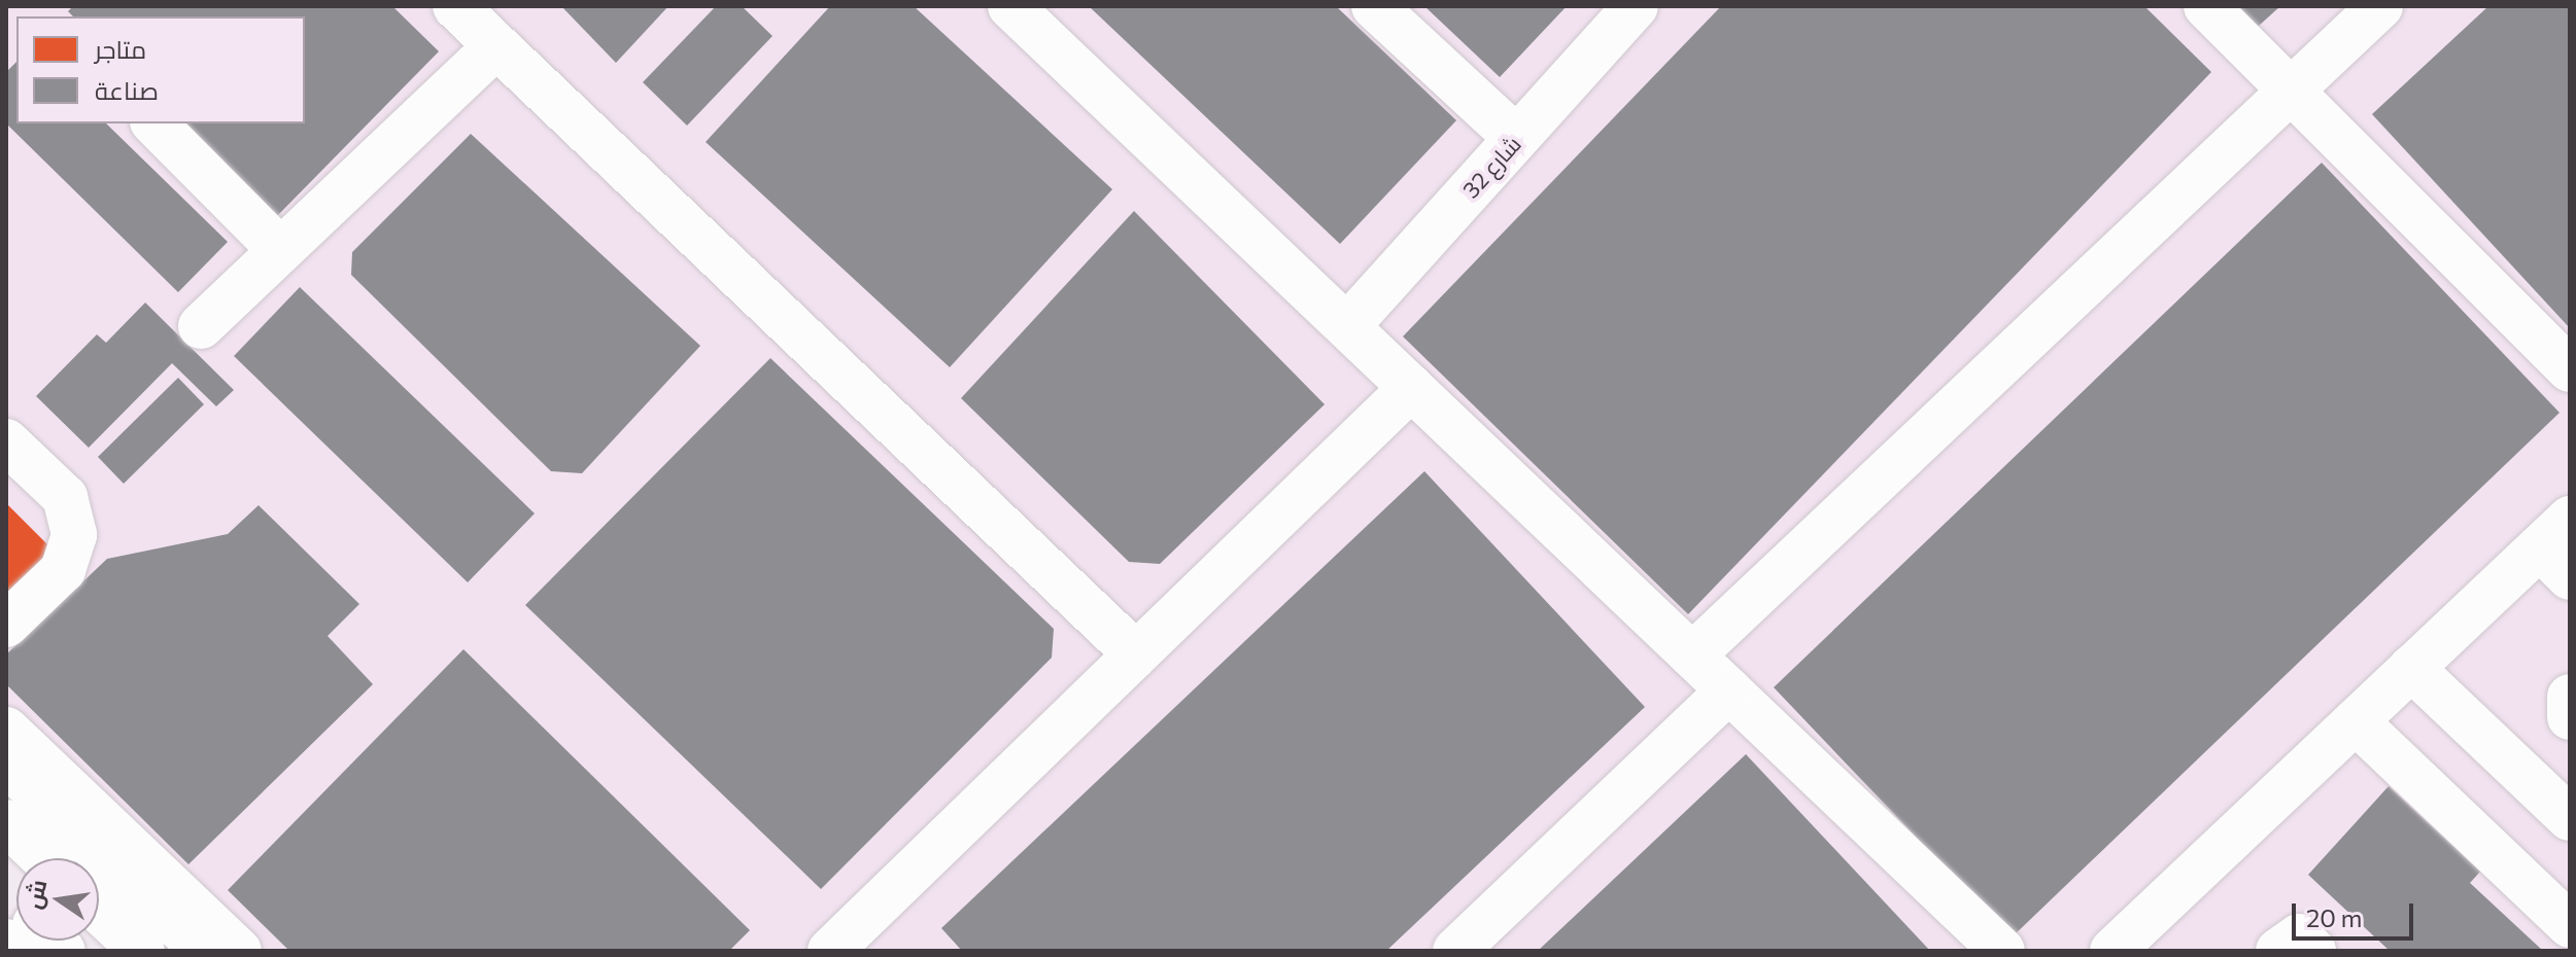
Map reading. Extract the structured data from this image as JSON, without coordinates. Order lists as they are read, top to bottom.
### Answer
{
  "streets": {
    "main road": ["شارع 32"]
  },
  "legend": ["متاجر", "صناعة"],
  "scale_bar": "20 m",
  "north": "left"
}
